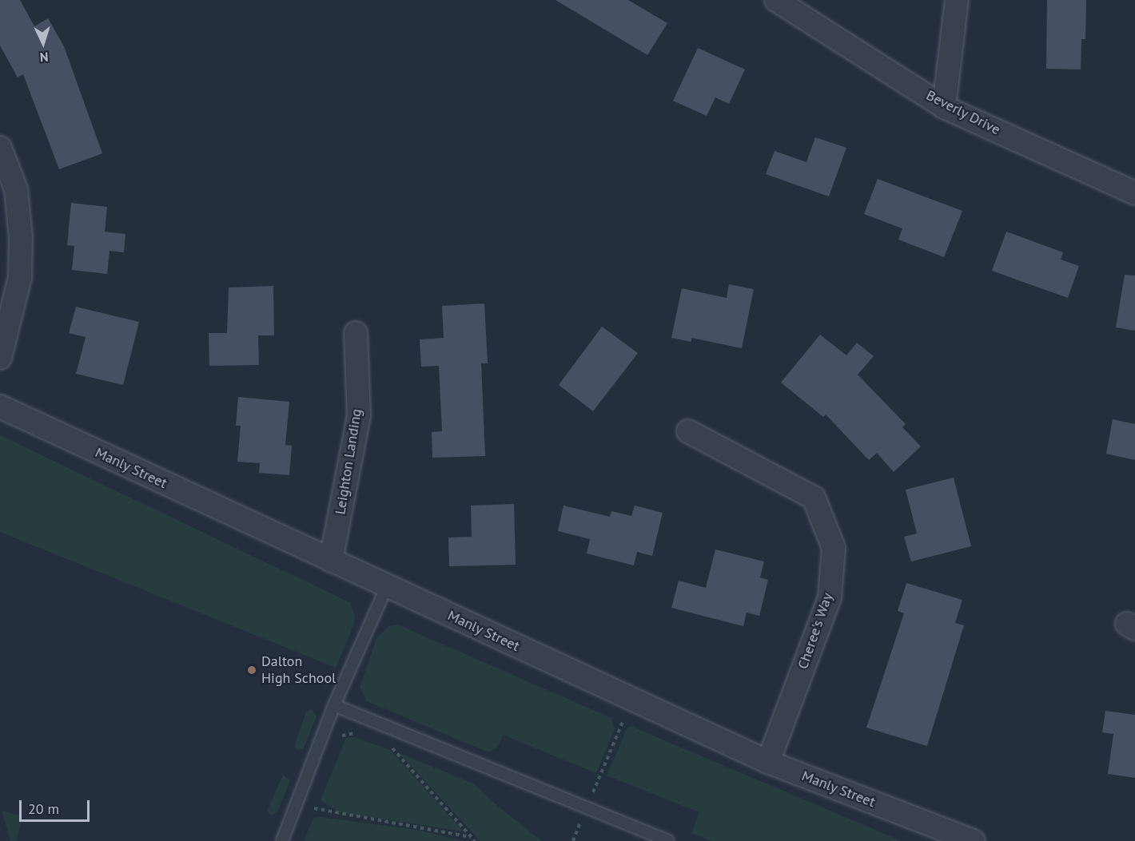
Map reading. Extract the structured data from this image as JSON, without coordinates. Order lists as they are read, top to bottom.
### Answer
{
  "streets": {
    "street": [
      "Beverly Drive",
      "Leighton Landing",
      "Manly Street",
      "Cheree's Way"
    ]
  },
  "crossings": [
    ["Leighton Landing", "Manly Street"],
    ["Manly Street", "Cheree's Way"]
  ],
  "places": ["Dalton High School"],
  "scale_bar": "20 m",
  "north": "bottom"
}
